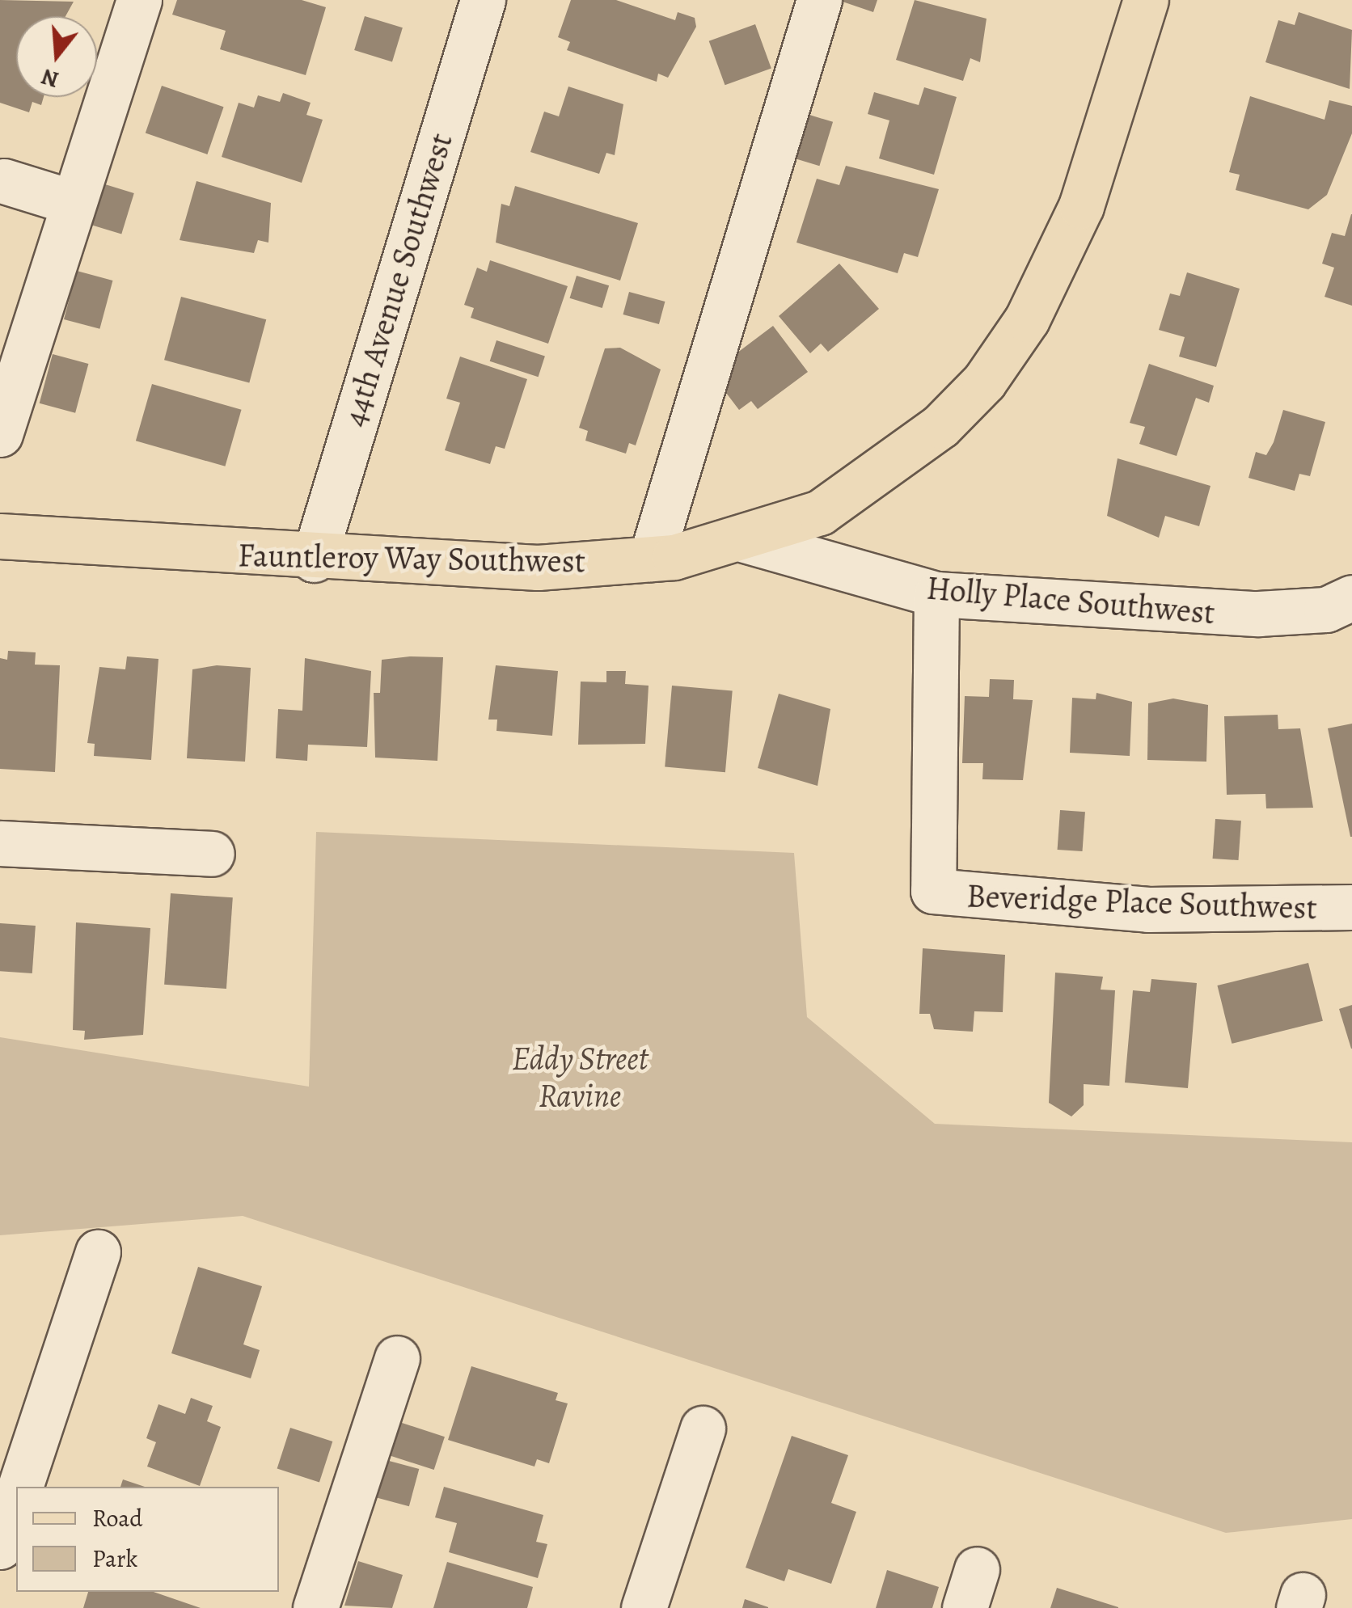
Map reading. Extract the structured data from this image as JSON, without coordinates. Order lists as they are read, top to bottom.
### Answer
{
  "streets": {
    "main road": ["Fauntleroy Way Southwest"],
    "street": ["44th Avenue Southwest", "Holly Place Southwest", "Beveridge Place Southwest"]
  },
  "crossings": [
    ["44th Avenue Southwest", "Fauntleroy Way Southwest"],
    ["Fauntleroy Way Southwest", "Holly Place Southwest"],
    ["Holly Place Southwest", "Beveridge Place Southwest"]
  ],
  "parks": ["Eddy Street Ravine"],
  "legend": ["Road", "Park"],
  "north": "bottom"
}
